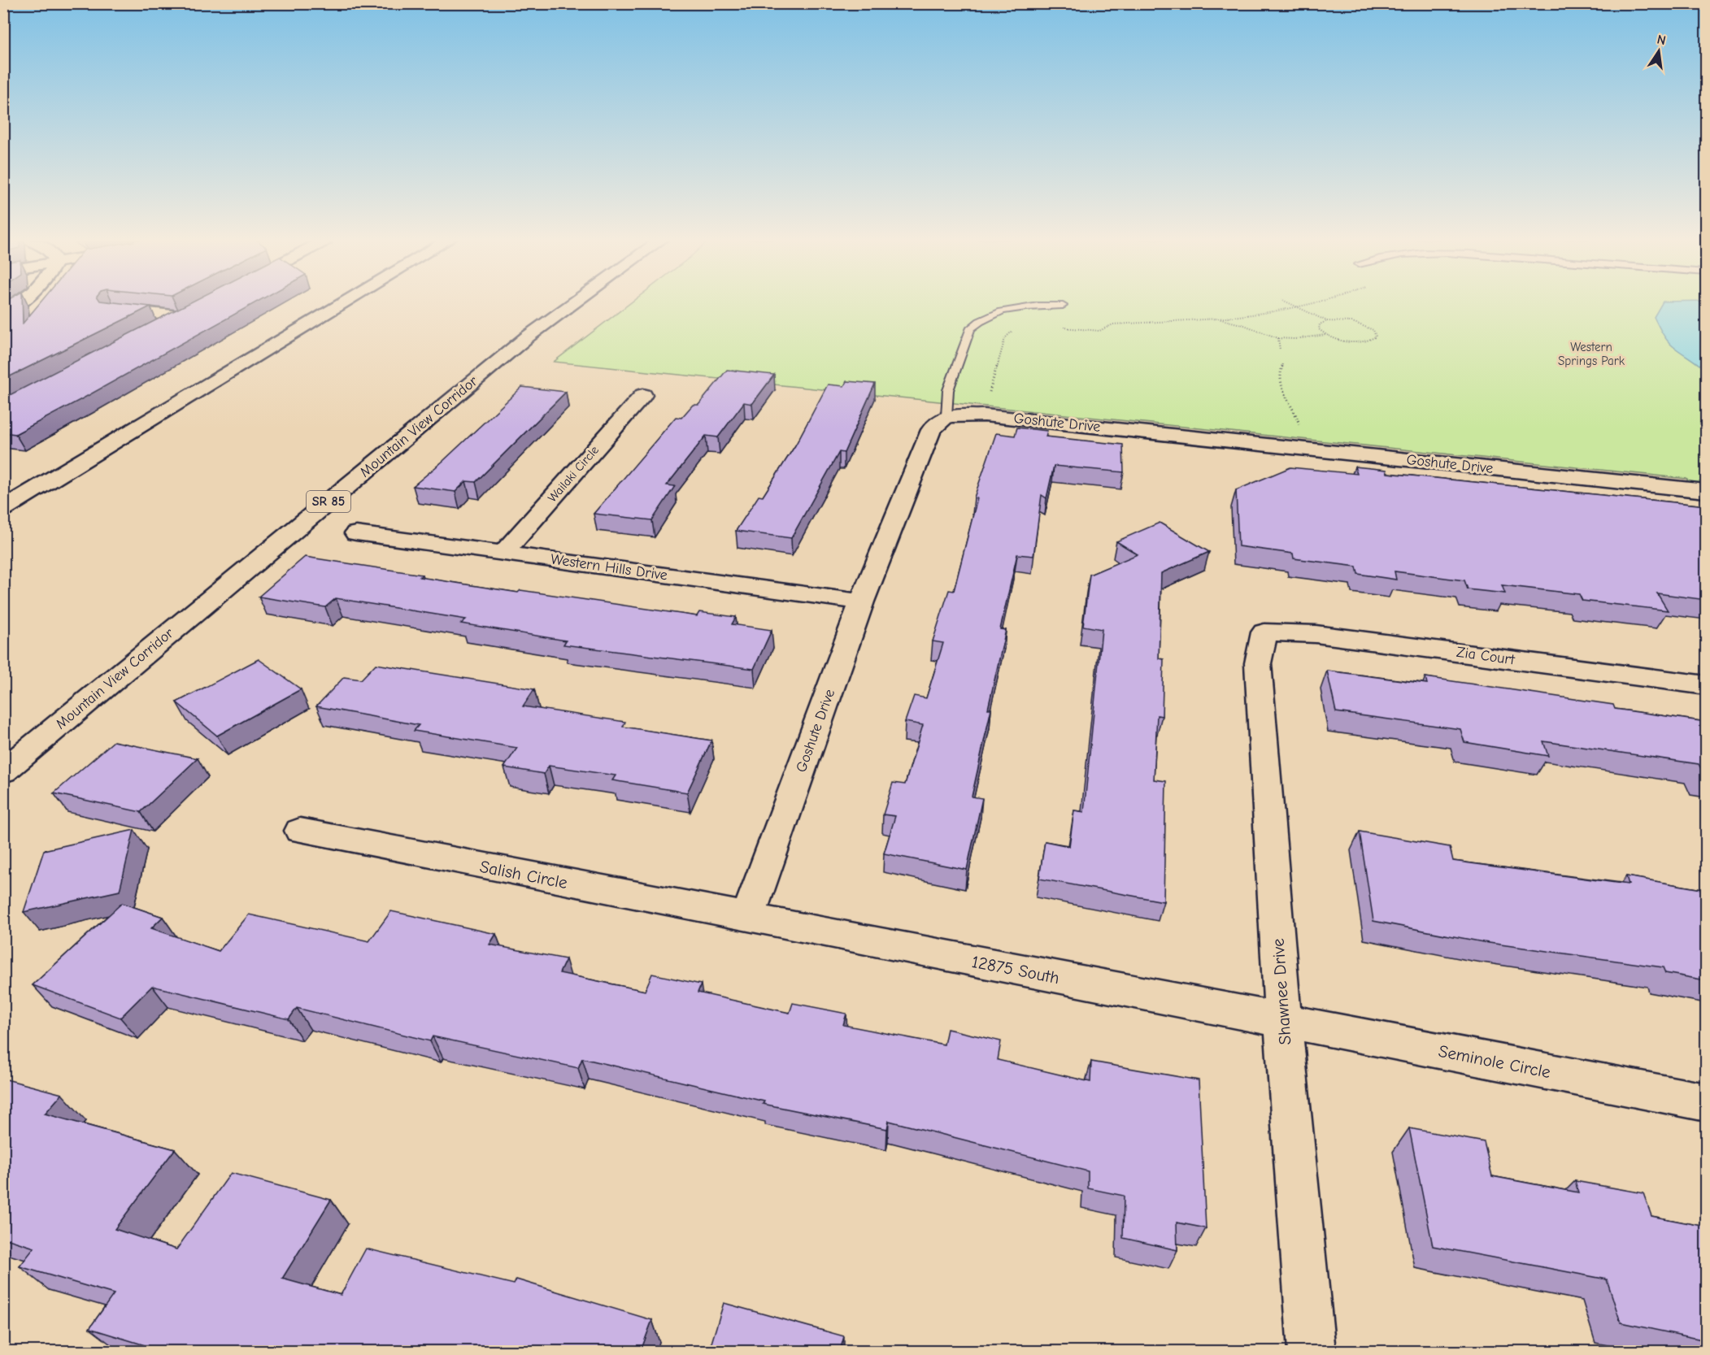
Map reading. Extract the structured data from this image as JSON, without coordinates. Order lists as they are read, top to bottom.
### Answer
{
  "streets": {
    "main road": [
      "Goshute Drive",
      "Mountain View Corridor",
      "Wailaki Circle",
      "SR 85",
      "Western Hills Drive",
      "Zia Court",
      "Salish Circle",
      "12875 South",
      "Shawnee Drive",
      "Seminole Circle"
    ]
  },
  "crossings": [
    ["Goshute Drive", "Western Hills Drive"],
    ["Goshute Drive", "Salish Circle"],
    ["Goshute Drive", "12875 South"],
    ["Wailaki Circle", "Western Hills Drive"],
    ["Zia Court", "Shawnee Drive"],
    ["Salish Circle", "12875 South"],
    ["12875 South", "Shawnee Drive"],
    ["12875 South", "Seminole Circle"],
    ["Shawnee Drive", "Seminole Circle"]
  ],
  "parks": ["Western Springs Park"],
  "north": "top"
}
